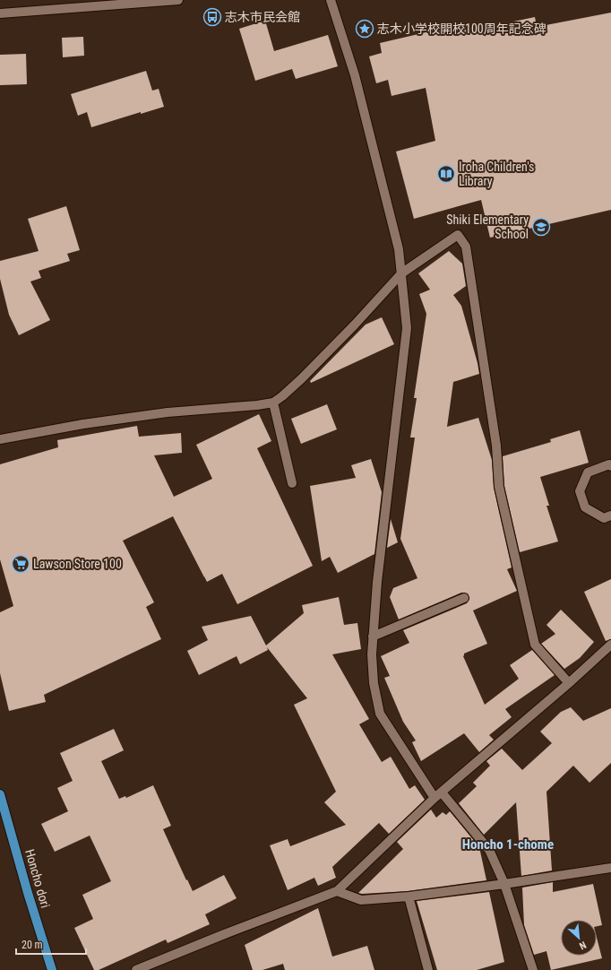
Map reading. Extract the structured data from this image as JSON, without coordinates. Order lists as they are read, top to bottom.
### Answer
{
  "streets": {
    "main road": ["Honcho dori"]
  },
  "districts": ["Honcho 1-chome"],
  "places": {
    "bus stop": ["志木市民会館"],
    "place": ["志木小学校開校100周年記念碑"],
    "library": ["Iroha Children's Library"],
    "school or university": ["Shiki Elementary School"],
    "supermarket": ["Lawson Store 100"]
  },
  "scale_bar": "20 m",
  "north": "bottom right"
}
